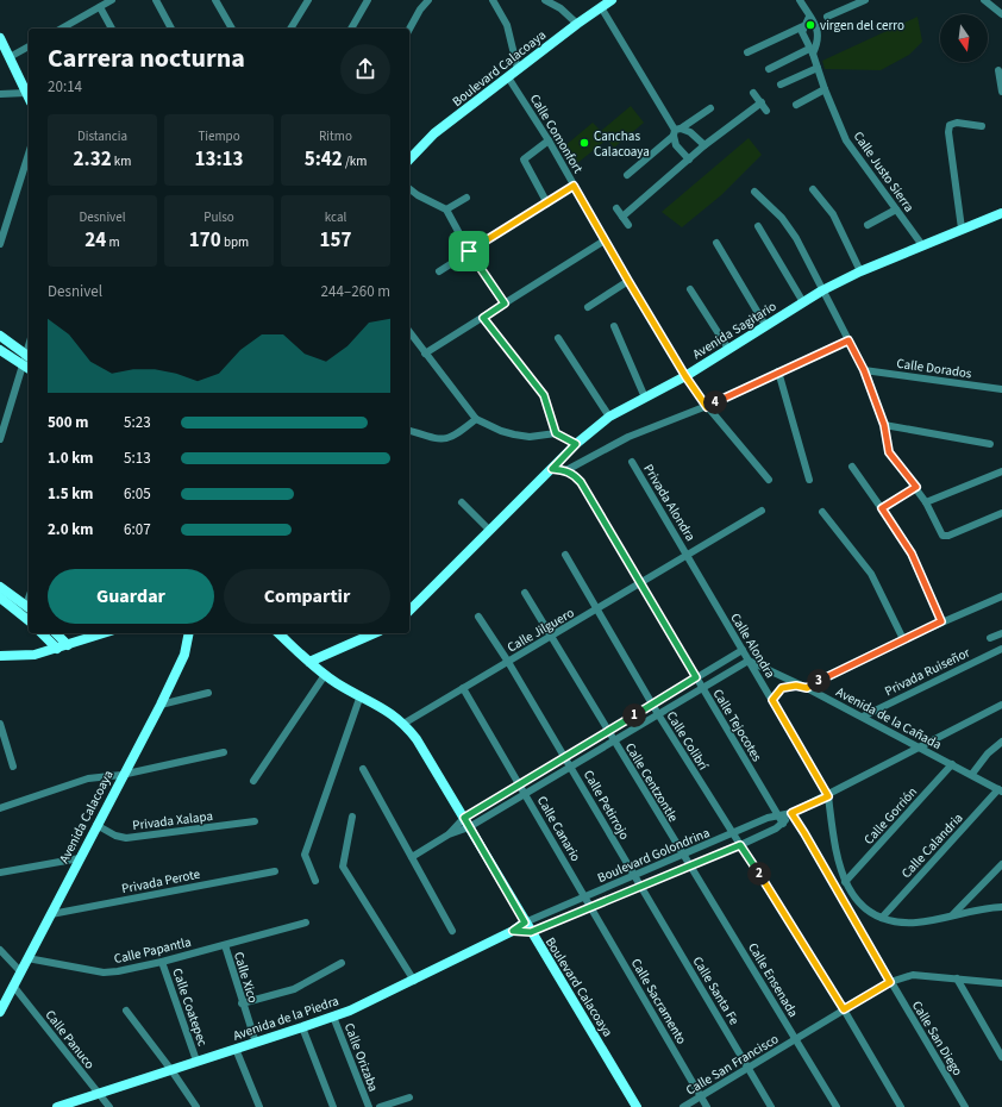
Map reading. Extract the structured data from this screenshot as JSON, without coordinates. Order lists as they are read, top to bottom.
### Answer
{
  "streets": {
    "street": [
      "Boulevard Calacoaya",
      "Calle Comonfort",
      "Calle Justo Sierra",
      "Avenida Sagitario",
      "Calle Dorados",
      "Privada Alondra",
      "Calle Jilguero",
      "Calle Alondra",
      "Privada Ruiseñor",
      "Avenida de la Cañada",
      "Calle Tejocotes",
      "Calle Colibrí",
      "Calle Centzontle",
      "Calle Petirrojo",
      "Calle Gorrión",
      "Avenida Calacoaya",
      "Privada Xalapa",
      "Calle Canario",
      "Calle Calandria",
      "Boulevard Golondrina",
      "Privada Perote",
      "Calle Papantla",
      "Calle Xico",
      "Calle Ensenada",
      "Calle Santa Fe",
      "Calle Sacramento",
      "Calle Coatepec",
      "Avenida de la Piedra",
      "Calle San Diego",
      "Calle Panuco",
      "Calle Orizaba",
      "Calle San Francisco"
    ]
  },
  "crossings": [
    ["Boulevard Calacoaya", "Calle Comonfort"],
    ["Boulevard Calacoaya", "Calle Jilguero"],
    ["Boulevard Calacoaya", "Boulevard Golondrina"],
    ["Boulevard Calacoaya", "Avenida de la Piedra"],
    ["Calle Comonfort", "Avenida Sagitario"],
    ["Calle Justo Sierra", "Avenida Sagitario"],
    ["Privada Alondra", "Calle Jilguero"],
    ["Privada Alondra", "Calle Alondra"],
    ["Calle Jilguero", "Calle Alondra"],
    ["Calle Jilguero", "Calle Tejocotes"],
    ["Calle Jilguero", "Calle Colibrí"],
    ["Calle Jilguero", "Calle Centzontle"],
    ["Calle Jilguero", "Calle Petirrojo"],
    ["Calle Jilguero", "Calle Canario"],
    ["Calle Alondra", "Avenida de la Cañada"],
    ["Calle Alondra", "Boulevard Golondrina"],
    ["Privada Ruiseñor", "Avenida de la Cañada"],
    ["Avenida de la Cañada", "Calle Gorrión"],
    ["Avenida de la Cañada", "Calle Calandria"],
    ["Avenida de la Cañada", "Boulevard Golondrina"],
    ["Calle Tejocotes", "Boulevard Golondrina"],
    ["Calle Colibrí", "Boulevard Golondrina"],
    ["Calle Colibrí", "Calle San Francisco"],
    ["Calle Centzontle", "Boulevard Golondrina"],
    ["Calle Centzontle", "Calle Ensenada"],
    ["Calle Petirrojo", "Boulevard Golondrina"],
    ["Calle Petirrojo", "Calle Santa Fe"],
    ["Avenida Calacoaya", "Privada Xalapa"],
    ["Avenida Calacoaya", "Privada Perote"],
    ["Avenida Calacoaya", "Calle Papantla"],
    ["Avenida Calacoaya", "Calle Panuco"],
    ["Calle Canario", "Boulevard Golondrina"],
    ["Calle Canario", "Calle Sacramento"],
    ["Boulevard Golondrina", "Calle Ensenada"],
    ["Boulevard Golondrina", "Calle Santa Fe"],
    ["Boulevard Golondrina", "Calle Sacramento"],
    ["Boulevard Golondrina", "Avenida de la Piedra"],
    ["Boulevard Golondrina", "Calle San Diego"],
    ["Calle Papantla", "Calle Xico"],
    ["Calle Papantla", "Calle Coatepec"],
    ["Calle Xico", "Avenida de la Piedra"],
    ["Calle Ensenada", "Calle San Francisco"],
    ["Calle Santa Fe", "Calle San Francisco"],
    ["Calle Sacramento", "Calle San Francisco"],
    ["Calle Coatepec", "Avenida de la Piedra"],
    ["Avenida de la Piedra", "Calle Panuco"],
    ["Avenida de la Piedra", "Calle Orizaba"],
    ["Calle San Diego", "Calle San Francisco"]
  ],
  "places": ["virgen del cerro", "Canchas Calacoaya"],
  "north": "bottom",
  "page": {
    "heading": ["Carrera nocturna", "20:14"],
    "stats": [
      ["Distancia", "2.32 km"],
      ["Tiempo", "13:13"],
      ["Ritmo", "5:42 /km"],
      ["Desnivel", "24 m"],
      ["Pulso", "170 bpm"],
      ["kcal", "157"]
    ],
    "chart": ["Desnivel", "244–260 m"],
    "pins": [
      "4",
      "3",
      "1",
      "2"
    ],
    "list": [
      {
        "name": "500 m",
        "note": "5:23"
      },
      {
        "name": "1.0 km",
        "note": "5:13"
      },
      {
        "name": "1.5 km",
        "note": "6:05"
      },
      {
        "name": "2.0 km",
        "note": "6:07"
      }
    ],
    "buttons": ["Guardar", "Compartir"]
  }
}
